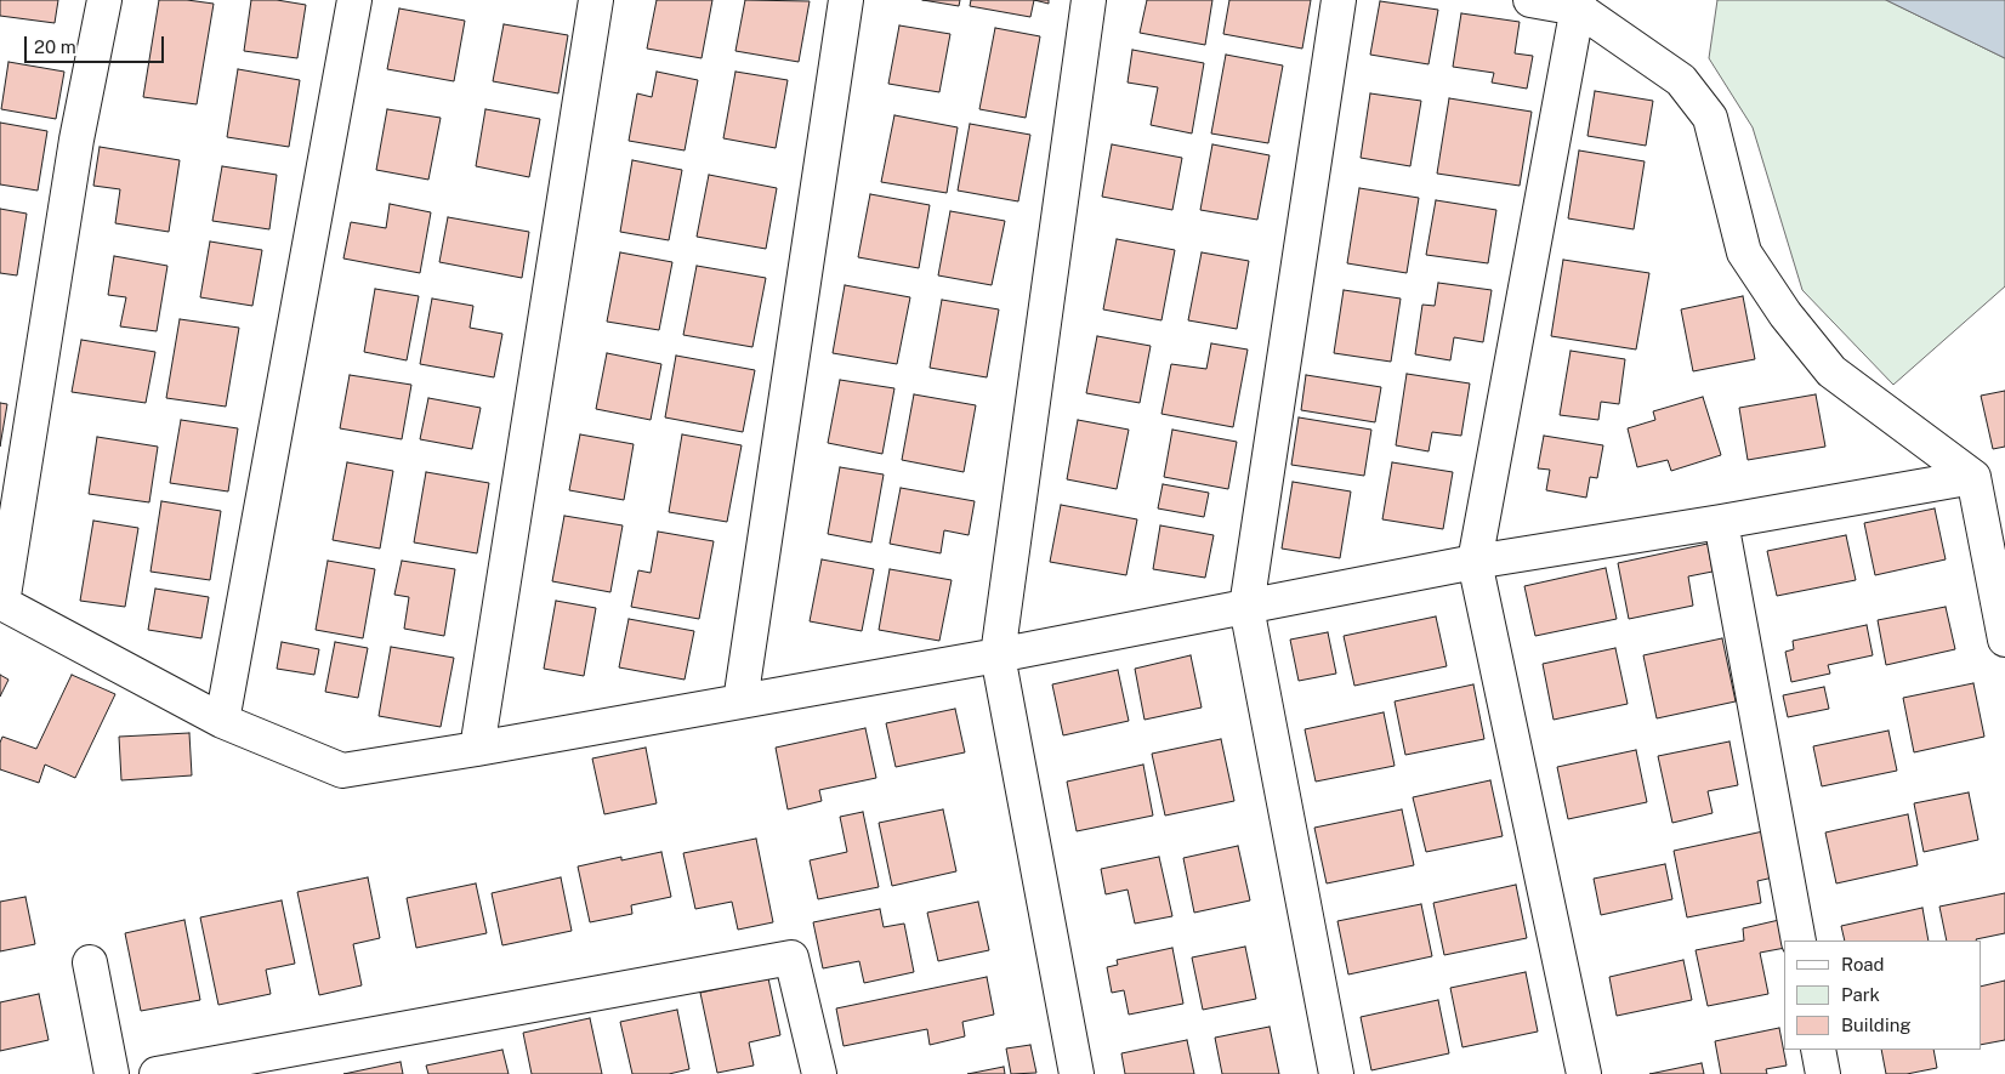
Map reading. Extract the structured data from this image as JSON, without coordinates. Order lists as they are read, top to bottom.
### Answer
{
  "legend": ["Road", "Park", "Building"],
  "scale_bar": "20 m"
}
